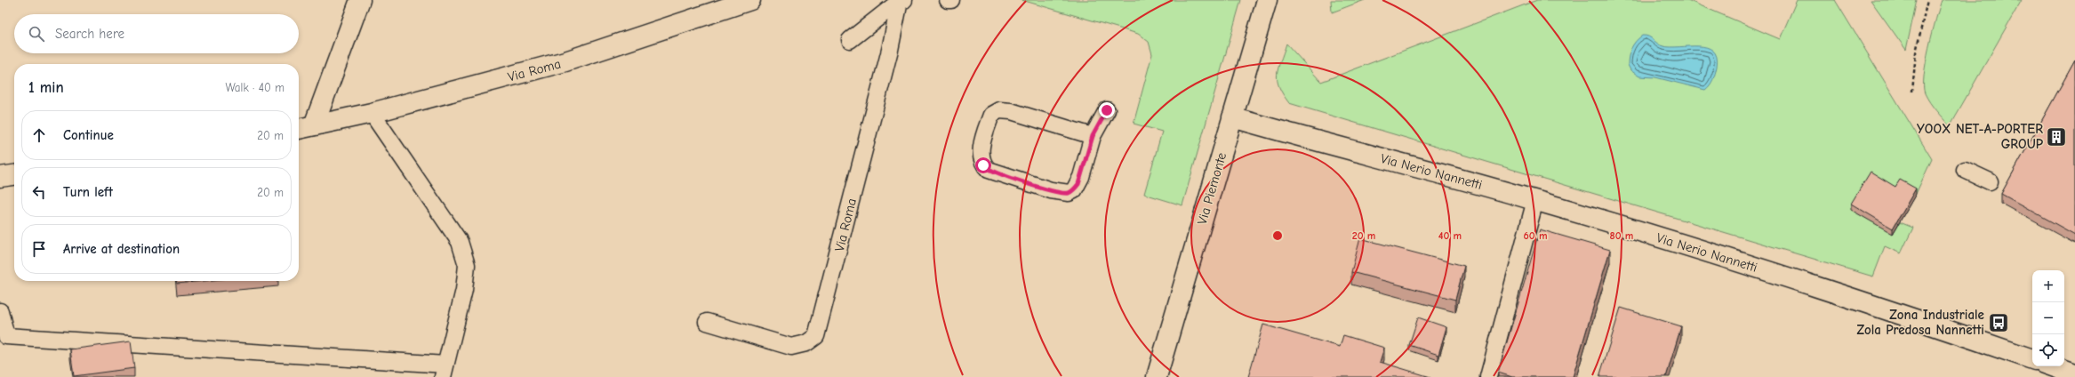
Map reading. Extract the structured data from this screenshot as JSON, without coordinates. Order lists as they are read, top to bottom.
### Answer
{
  "streets": {
    "street": ["Via Roma", "Via Nerio Nannetti", "Via Piemonte"]
  },
  "crossings": [
    ["Via Nerio Nannetti", "Via Piemonte"]
  ],
  "places": {
    "building": ["YOOX NET-A-PORTER GROUP"],
    "bus stop": ["Zona Industriale Zola Predosa Nannetti"]
  },
  "page": {
    "search": "Search here",
    "heading": ["1 min", "Walk · 40 m"],
    "list": [
      ["Continue", "20 m"],
      ["Turn left", "20 m"],
      "Arrive at destination"
    ],
    "map_buttons": ["+", "−"]
  },
  "rings": [
    "20 m",
    "40 m",
    "60 m",
    "80 m"
  ]
}
